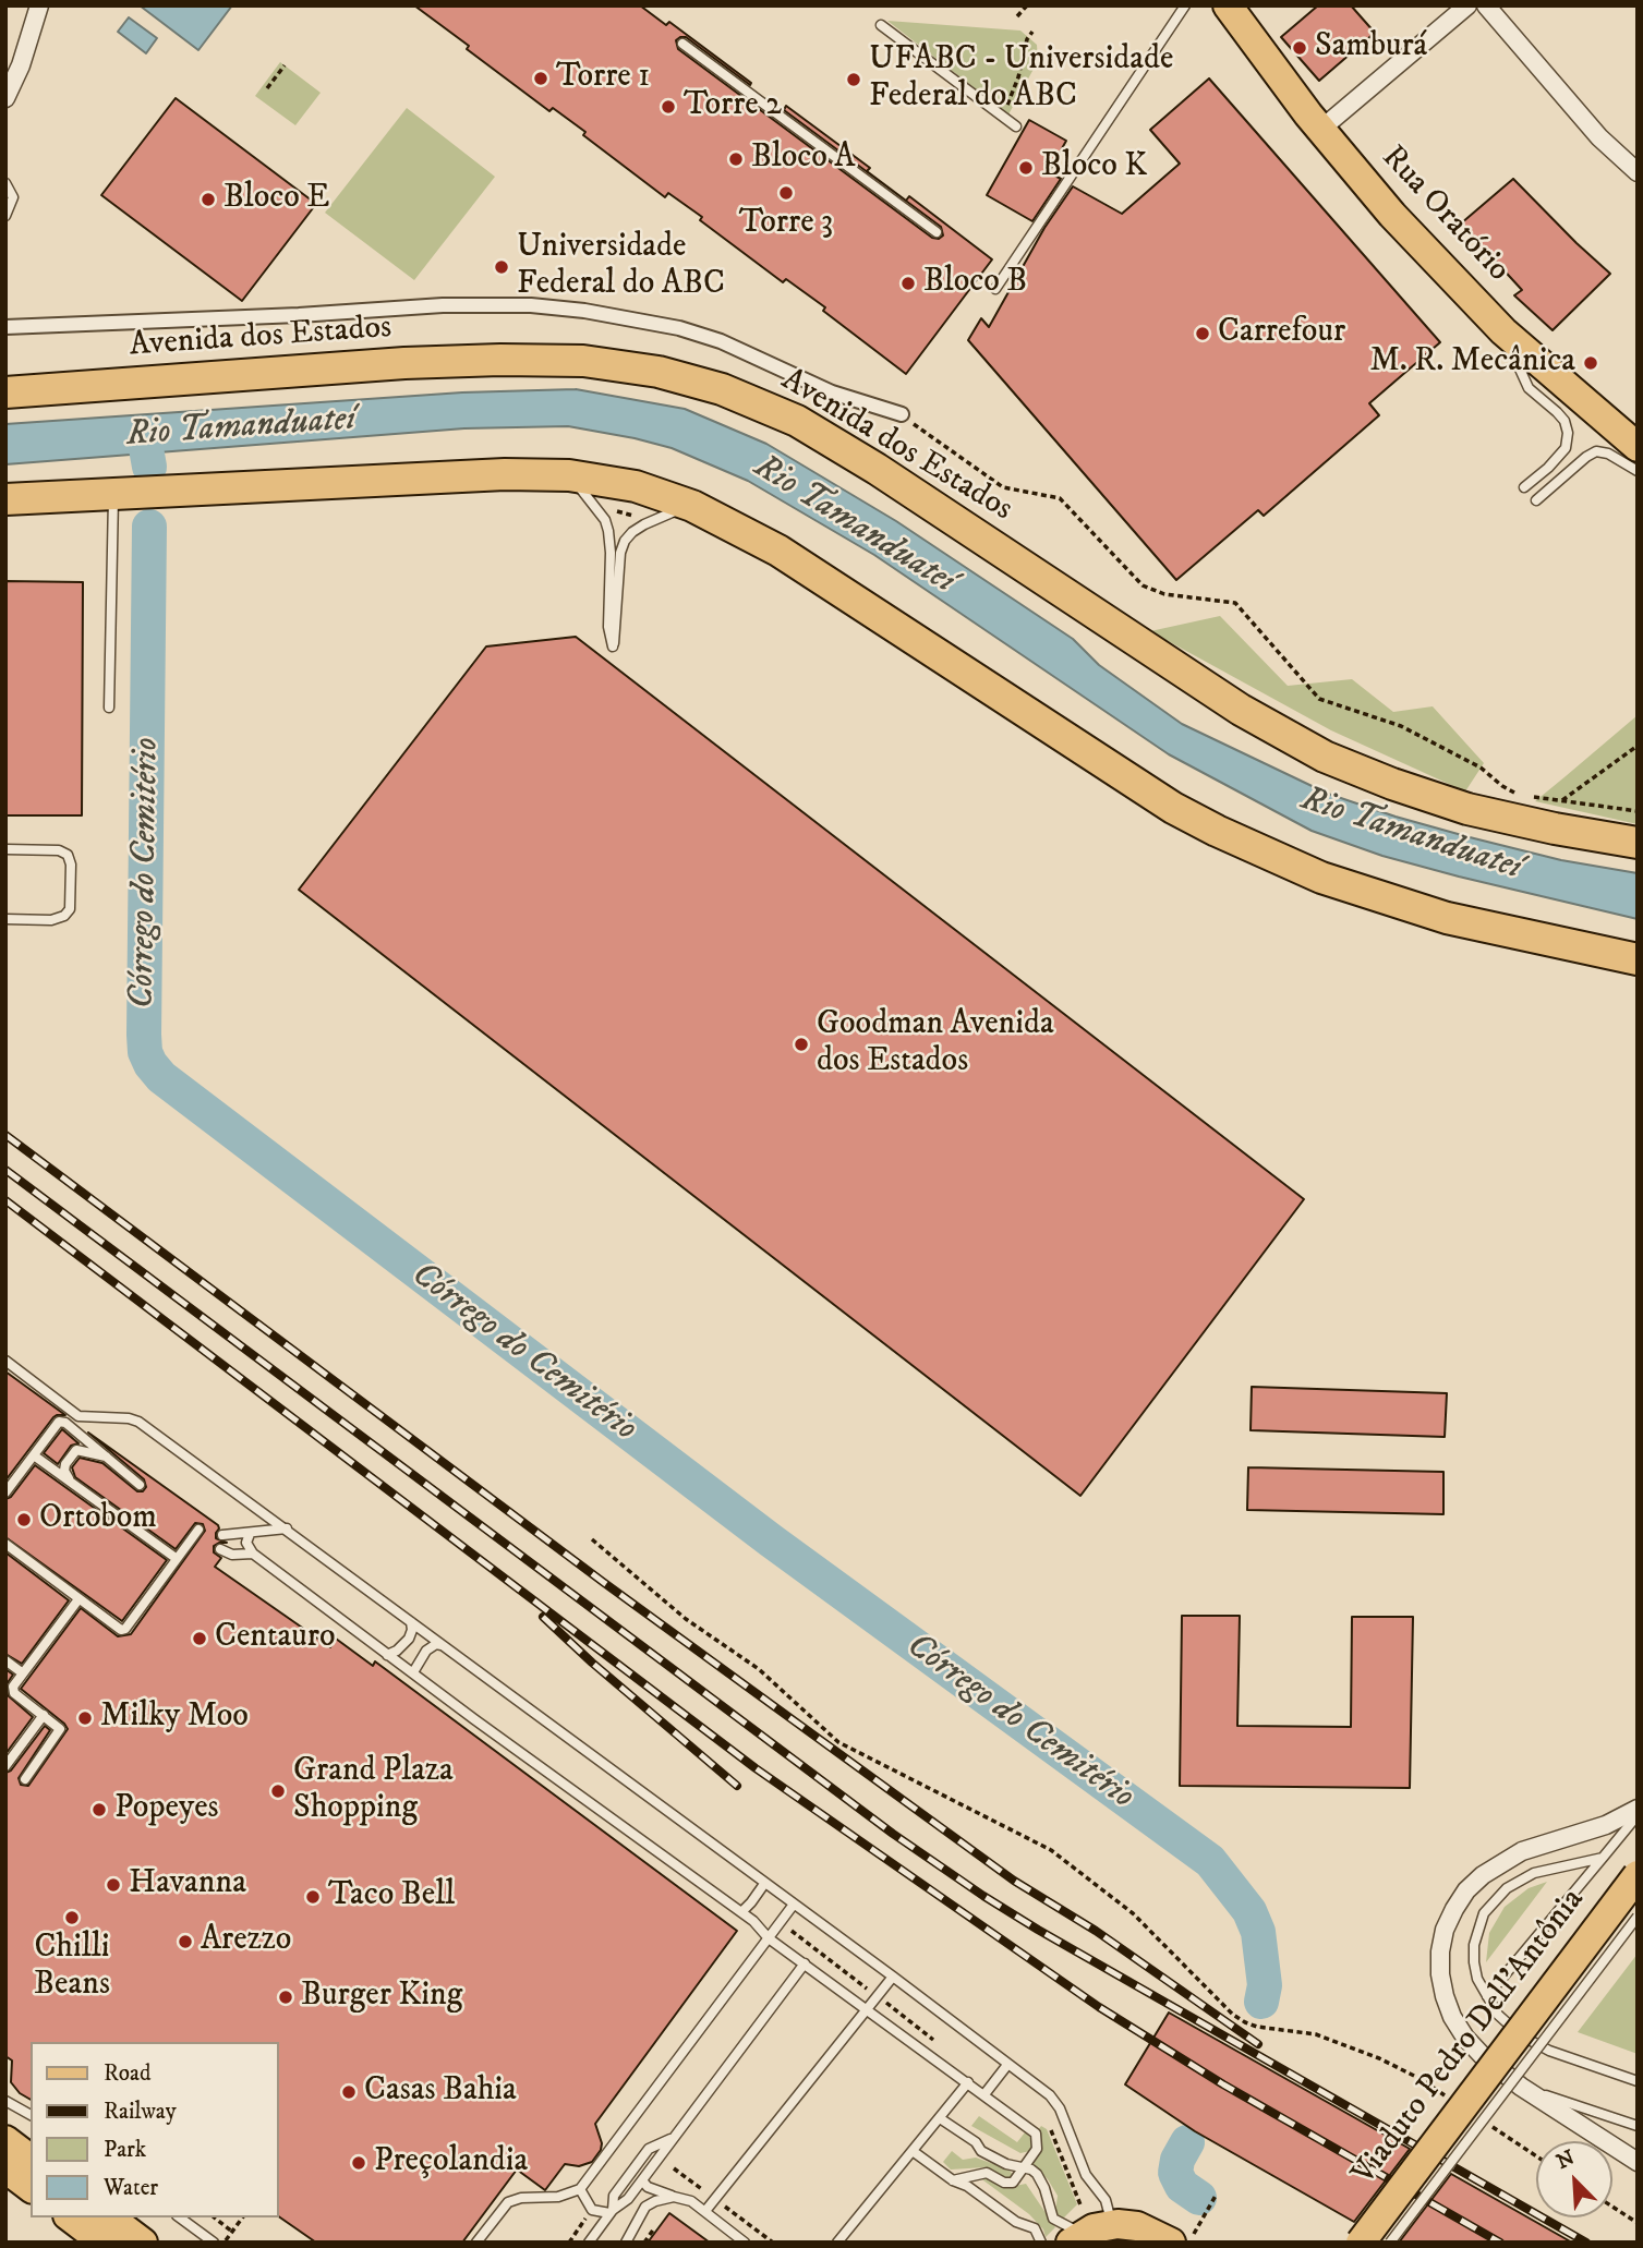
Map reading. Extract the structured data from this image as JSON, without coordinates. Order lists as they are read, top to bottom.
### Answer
{
  "streets": {
    "highway": ["Avenida dos Estados"],
    "main road": ["Rua Oratório", "Viaduto Pedro Dell'Antônia"]
  },
  "water": ["Rio Tamanduateí", "Córrego do Cemitério"],
  "places": [
    "Samburá",
    "Torre 1",
    "UFABC - Universidade Federal do ABC",
    "Torre 2",
    "Bloco A",
    "Bloco K",
    "Torre 3",
    "Bloco E",
    "Universidade Federal do ABC",
    "Bloco B",
    "Carrefour",
    "M. R. Mecânica",
    "Goodman Avenida dos Estados",
    "Ortobom",
    "Centauro",
    "Milky Moo",
    "Grand Plaza Shopping",
    "Popeyes",
    "Havanna",
    "Taco Bell",
    "Chilli Beans",
    "Arezzo",
    "Burger King",
    "Casas Bahia",
    "Preçolandia"
  ],
  "legend": [
    "Road",
    "Railway",
    "Park",
    "Water"
  ],
  "north": "top left"
}
